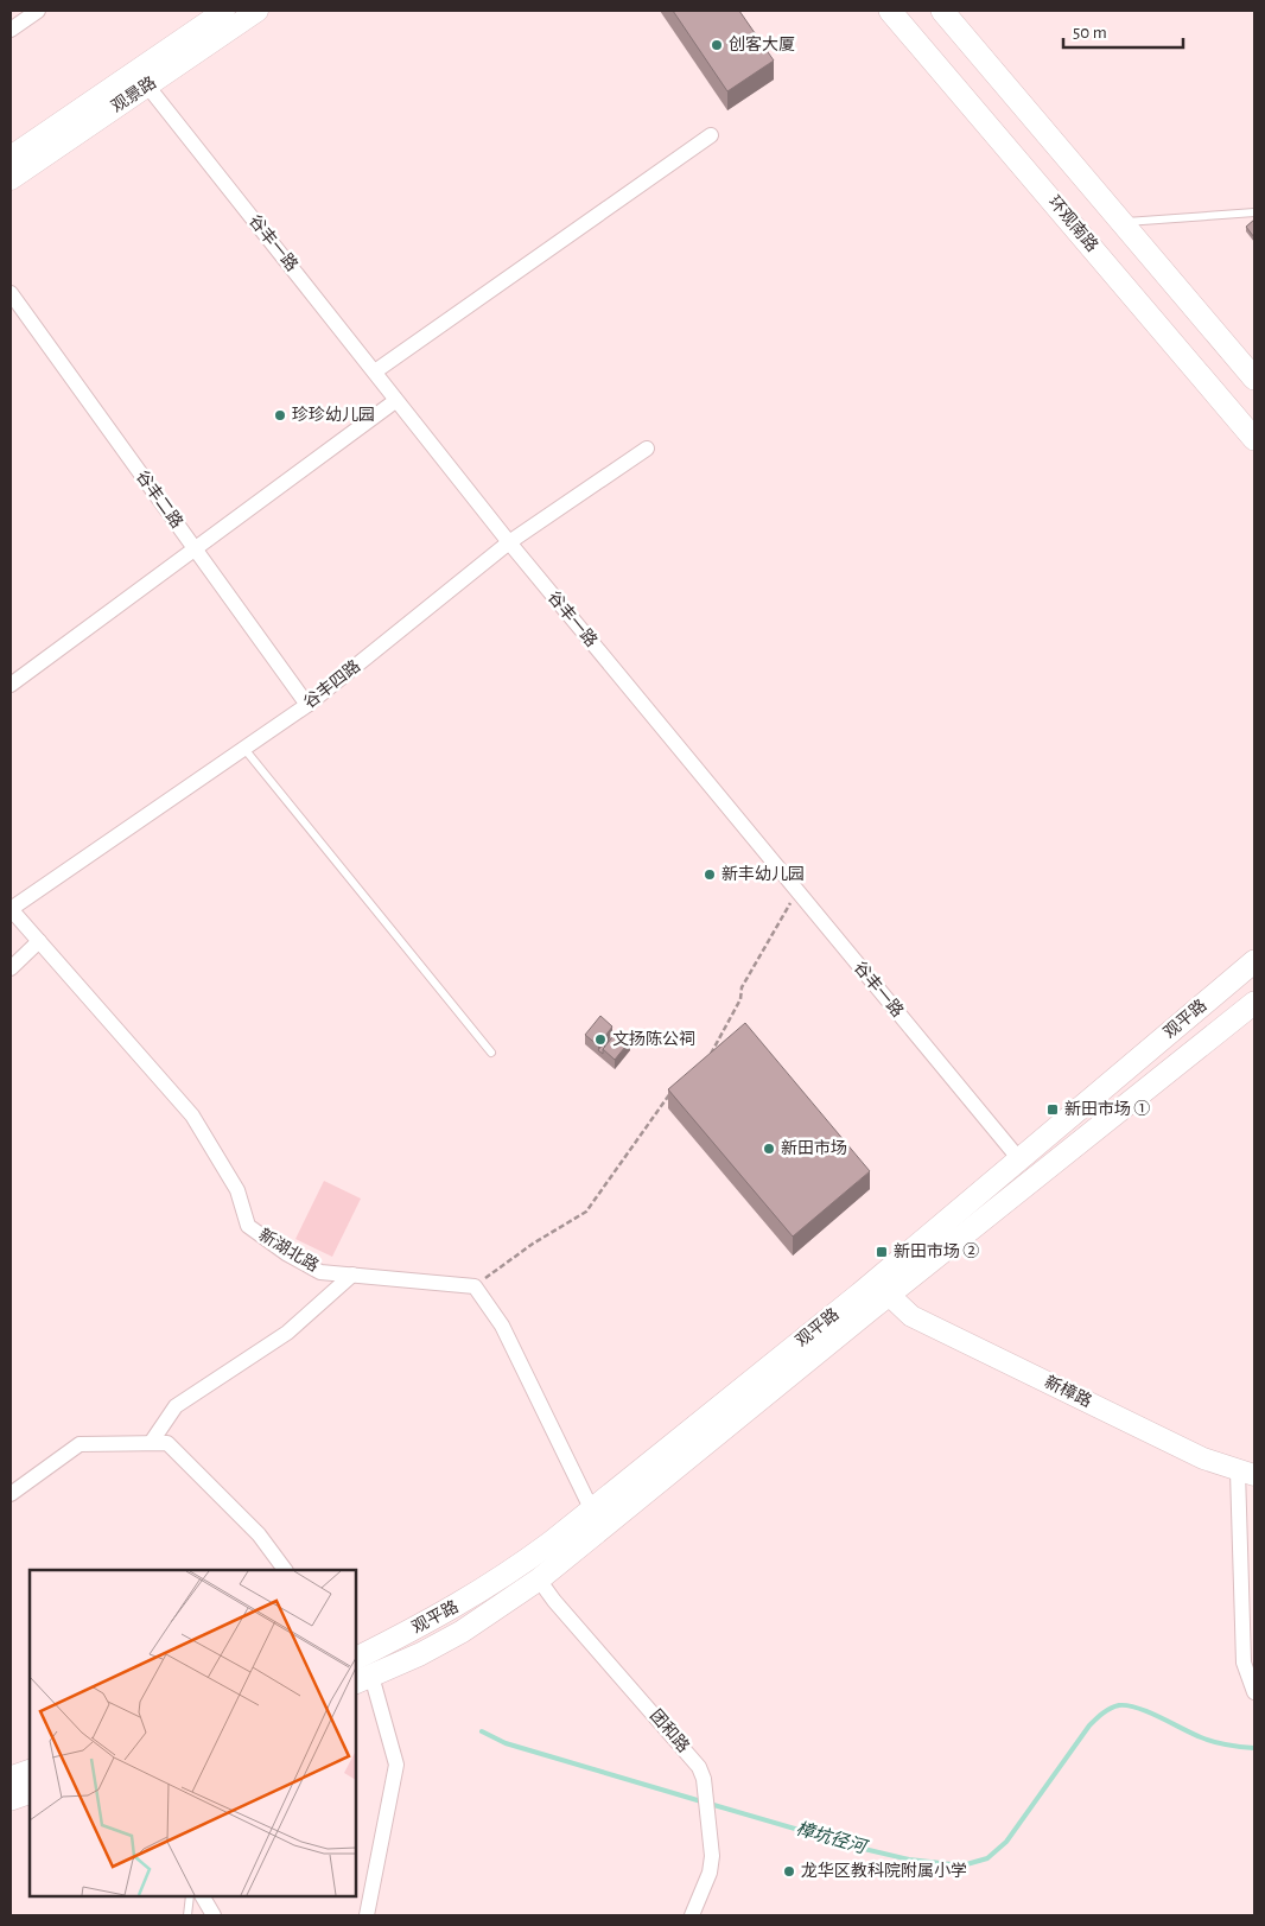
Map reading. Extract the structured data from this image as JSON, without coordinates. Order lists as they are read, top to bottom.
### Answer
{
  "streets": {
    "main road": ["环观南路", "观平路"],
    "street": [
      "观景路",
      "谷丰一路",
      "谷丰二路",
      "谷丰四路",
      "新湖北路",
      "新樟路",
      "团和路"
    ]
  },
  "crossings": [
    ["观景路", "谷丰一路"],
    ["谷丰一路", "谷丰四路"],
    ["谷丰一路", "观平路"],
    ["谷丰二路", "谷丰四路"],
    ["谷丰四路", "新湖北路"],
    ["观平路", "新樟路"],
    ["观平路", "团和路"]
  ],
  "water": ["樟坑径河"],
  "places": {
    "other": [
      "创客大厦",
      "珍珍幼儿园",
      "新丰幼儿园",
      "文扬陈公祠",
      "新田市场",
      "龙华区教科院附属小学"
    ],
    "transit": ["新田市场 ①", "新田市场 ②"]
  },
  "scale_bar": "50 m"
}
